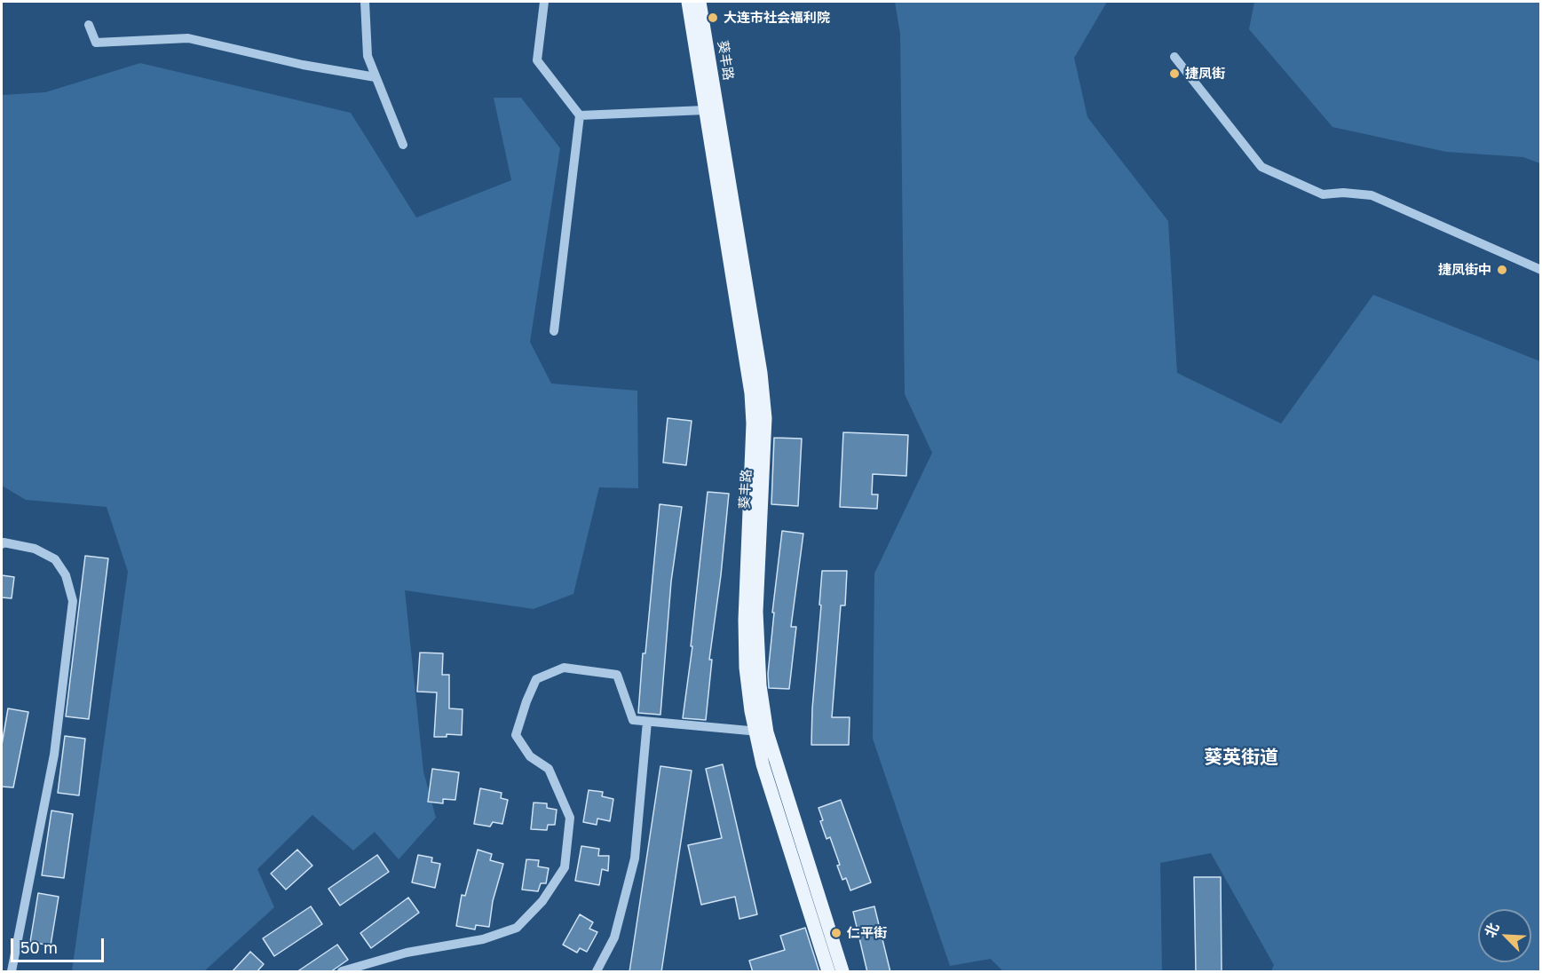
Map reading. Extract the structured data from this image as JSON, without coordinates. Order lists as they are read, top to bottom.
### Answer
{
  "streets": {
    "main road": ["葵丰路"]
  },
  "districts": ["葵英街道"],
  "places": [
    "大连市社会福利院",
    "捷凤街",
    "捷凤街中",
    "仁平街"
  ],
  "scale_bar": "50 m",
  "north": "top left"
}
